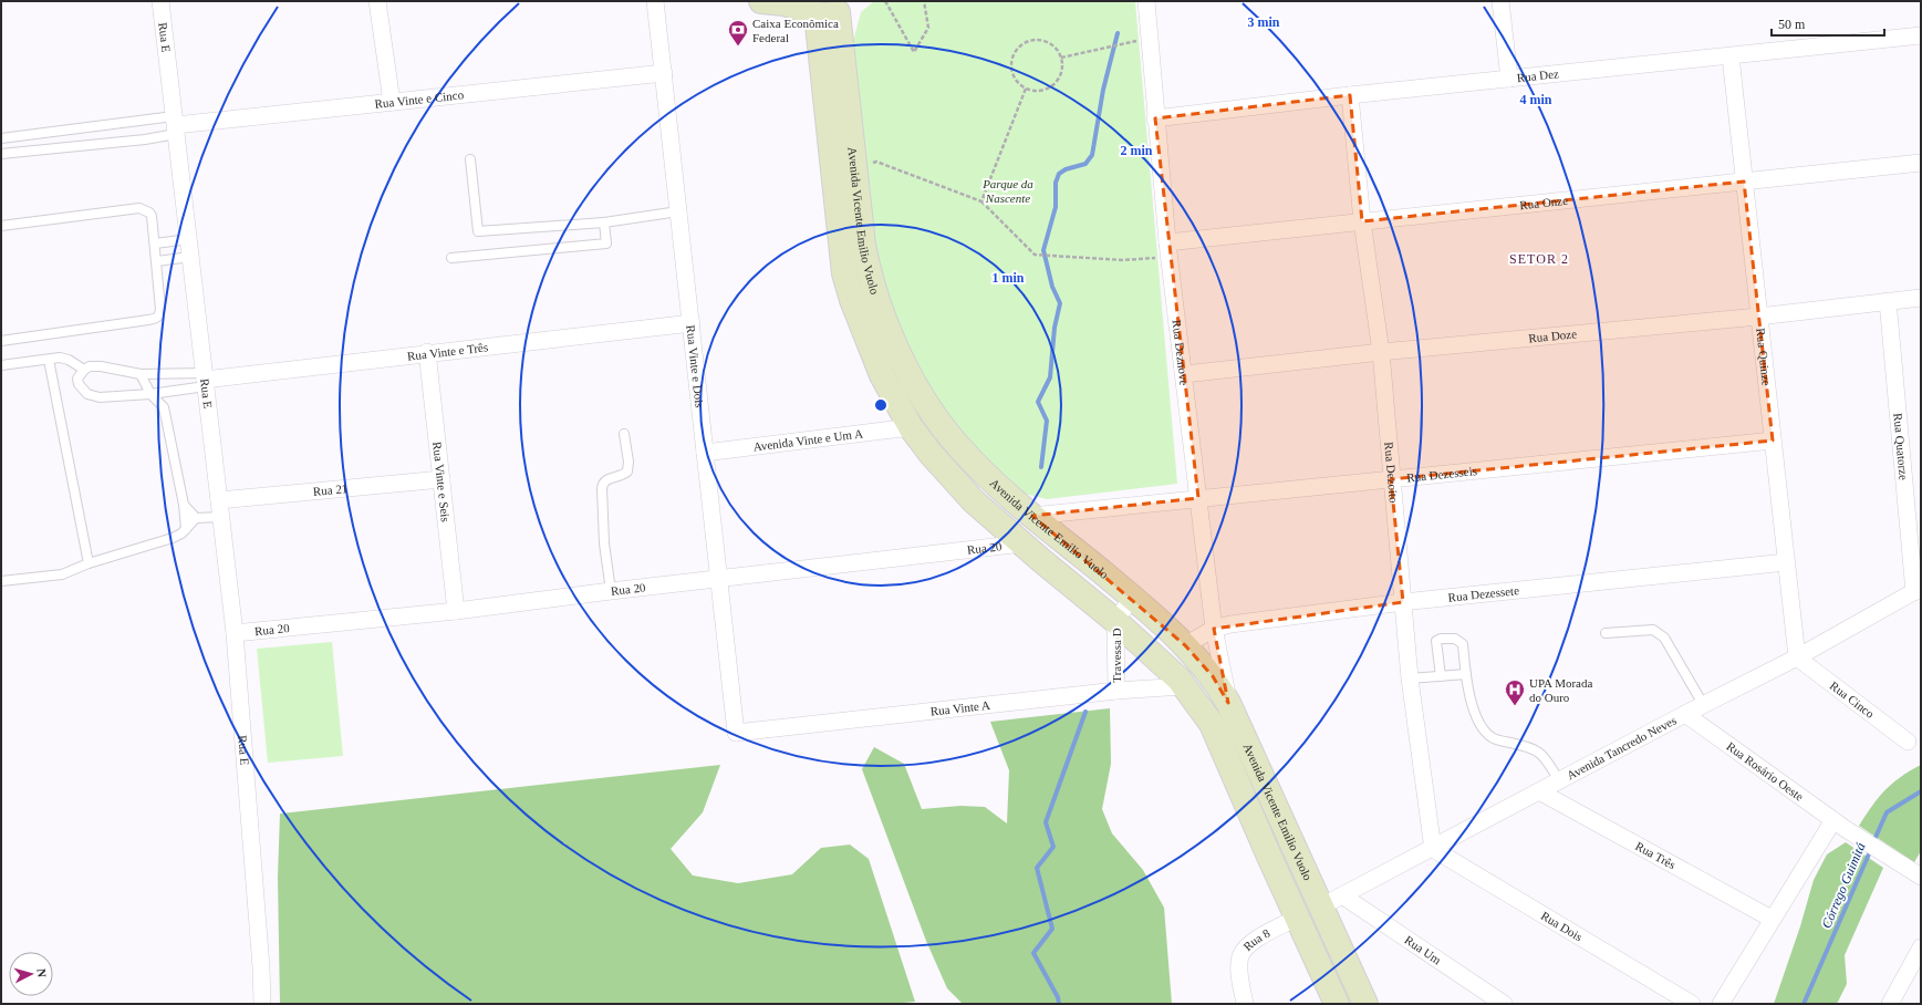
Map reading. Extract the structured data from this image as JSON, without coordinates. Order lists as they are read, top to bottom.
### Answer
{
  "streets": {
    "main road": ["Avenida Vicente Emilio Vuolo"],
    "street": [
      "Rua E",
      "Rua Dez",
      "Rua Vinte e Cinco",
      "Rua Onze",
      "Rua Doze",
      "Rua Vinte e Três",
      "Rua Deznove",
      "Rua Quinze",
      "Rua Vinte e Dois",
      "Avenida Vinte e Um A",
      "Rua Quatorze",
      "Rua Dezoito",
      "Rua Dezesseis",
      "Rua Vinte e Seis",
      "Rua 21",
      "Rua 20",
      "Rua Dezessete",
      "Travessa D",
      "Rua Cinco",
      "Rua Vinte A",
      "Avenida Tancredo Neves",
      "Rua Rosário Oeste",
      "Rua Três",
      "Rua Dois",
      "Rua 8",
      "Rua Um"
    ]
  },
  "crossings": [
    ["Rua E", "Rua Vinte e Cinco"],
    ["Rua E", "Rua Vinte e Três"],
    ["Rua E", "Rua 21"],
    ["Rua E", "Rua 20"],
    ["Rua Dez", "Rua Deznove"],
    ["Rua Dez", "Rua Quinze"],
    ["Rua Dez", "Rua Dezoito"],
    ["Rua Vinte e Cinco", "Rua Vinte e Dois"],
    ["Rua Onze", "Rua Deznove"],
    ["Rua Onze", "Rua Quinze"],
    ["Rua Onze", "Rua Dezoito"],
    ["Avenida Vicente Emilio Vuolo", "Rua Deznove"],
    ["Avenida Vicente Emilio Vuolo", "Avenida Vinte e Um A"],
    ["Avenida Vicente Emilio Vuolo", "Rua Dezesseis"],
    ["Avenida Vicente Emilio Vuolo", "Rua 20"],
    ["Avenida Vicente Emilio Vuolo", "Rua Dezessete"],
    ["Avenida Vicente Emilio Vuolo", "Travessa D"],
    ["Avenida Vicente Emilio Vuolo", "Rua Vinte A"],
    ["Avenida Vicente Emilio Vuolo", "Avenida Tancredo Neves"],
    ["Avenida Vicente Emilio Vuolo", "Rua 8"],
    ["Rua Doze", "Rua Deznove"],
    ["Rua Doze", "Rua Quinze"],
    ["Rua Doze", "Rua Quatorze"],
    ["Rua Doze", "Rua Dezoito"],
    ["Rua Vinte e Três", "Rua Vinte e Dois"],
    ["Rua Vinte e Três", "Rua Vinte e Seis"],
    ["Rua Deznove", "Rua Dezesseis"],
    ["Rua Deznove", "Rua Dezessete"],
    ["Rua Quinze", "Rua Dezesseis"],
    ["Rua Quinze", "Rua Dezessete"],
    ["Rua Quinze", "Rua Cinco"],
    ["Rua Quinze", "Avenida Tancredo Neves"],
    ["Rua Vinte e Dois", "Avenida Vinte e Um A"],
    ["Rua Vinte e Dois", "Rua 20"],
    ["Rua Vinte e Dois", "Rua Vinte A"],
    ["Rua Quatorze", "Avenida Tancredo Neves"],
    ["Rua Dezoito", "Rua Dezesseis"],
    ["Rua Dezoito", "Rua Dezessete"],
    ["Rua Dezoito", "Avenida Tancredo Neves"],
    ["Rua Dezoito", "Rua Dois"],
    ["Rua Vinte e Seis", "Rua 21"],
    ["Rua Vinte e Seis", "Rua 20"],
    ["Travessa D", "Rua Vinte A"],
    ["Rua Cinco", "Avenida Tancredo Neves"],
    ["Avenida Tancredo Neves", "Rua Rosário Oeste"],
    ["Avenida Tancredo Neves", "Rua Três"],
    ["Avenida Tancredo Neves", "Rua Dois"],
    ["Avenida Tancredo Neves", "Rua Um"]
  ],
  "districts": ["SETOR 2"],
  "water": ["Córrego Guimitá"],
  "parks": ["Parque da Nascente"],
  "places": {
    "bank": ["Caixa Econômica Federal"],
    "hospital": ["UPA Morada do Ouro"]
  },
  "scale_bar": "50 m",
  "north": "right",
  "rings": [
    "3 min",
    "4 min",
    "2 min",
    "1 min"
  ]
}
